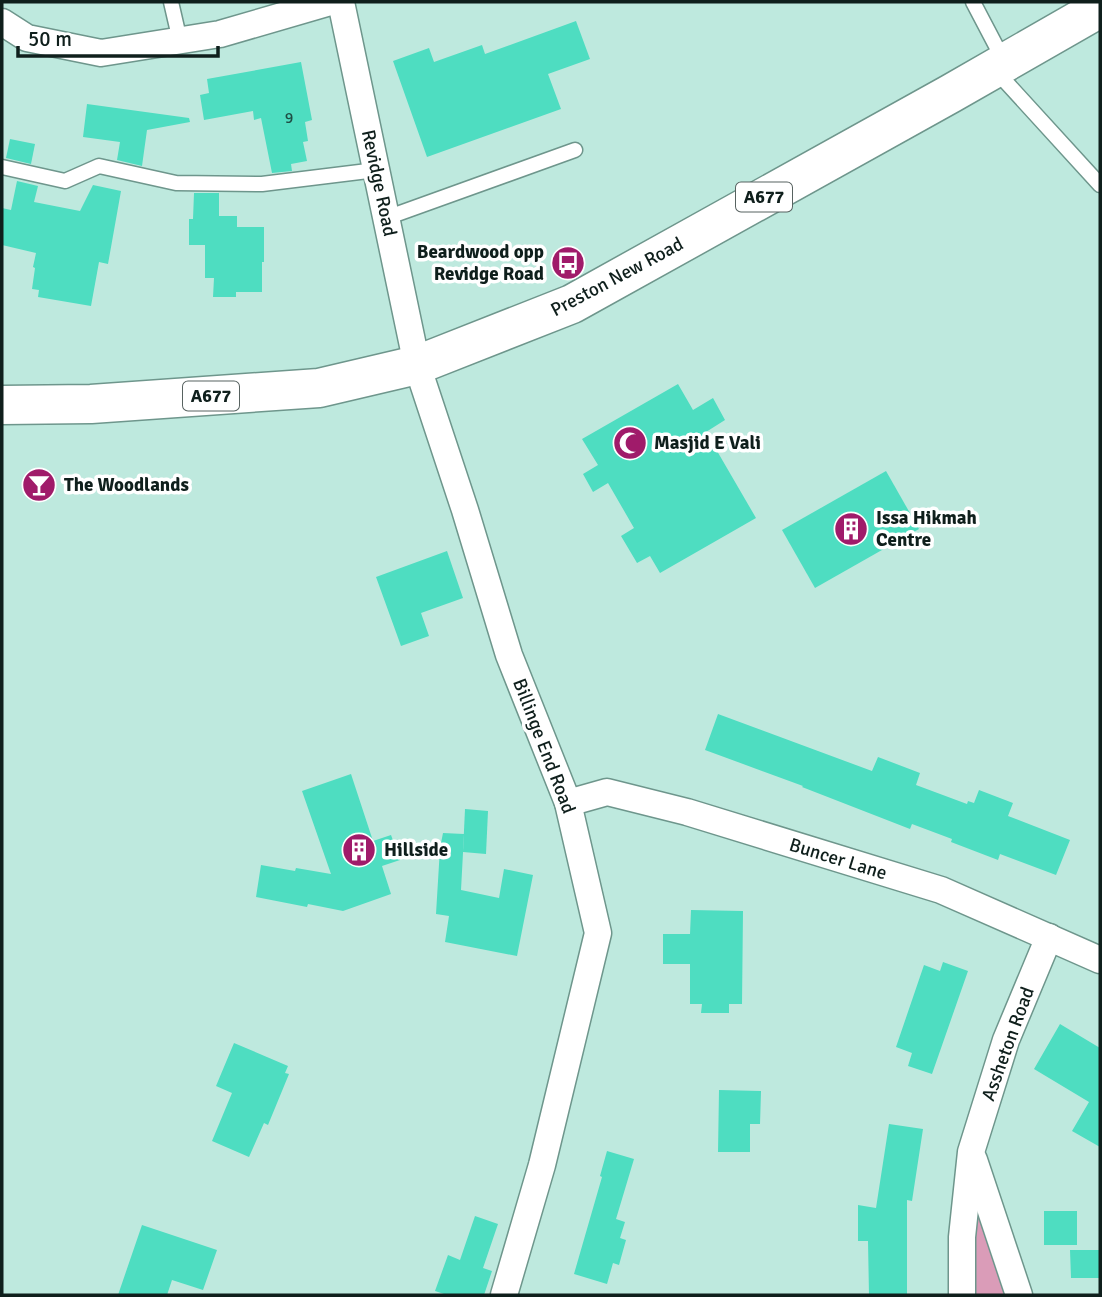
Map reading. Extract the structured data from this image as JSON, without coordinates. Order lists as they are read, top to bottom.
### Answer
{
  "streets": {
    "highway": ["A677", "Preston New Road"],
    "street": [
      "Revidge Road",
      "Billinge End Road",
      "Buncer Lane",
      "Assheton Road"
    ]
  },
  "crossings": [
    ["Revidge Road", "Preston New Road"],
    ["Revidge Road", "Billinge End Road"],
    ["Preston New Road", "Billinge End Road"],
    ["Billinge End Road", "Buncer Lane"],
    ["Buncer Lane", "Assheton Road"]
  ],
  "places": {
    "bus stop": ["Beardwood opp Revidge Road"],
    "mosque": ["Masjid E Vali"],
    "bar": ["The Woodlands"],
    "building": ["Issa Hikmah Centre", "Hillside"]
  },
  "house_numbers": ["9"],
  "scale_bar": "50 m"
}
